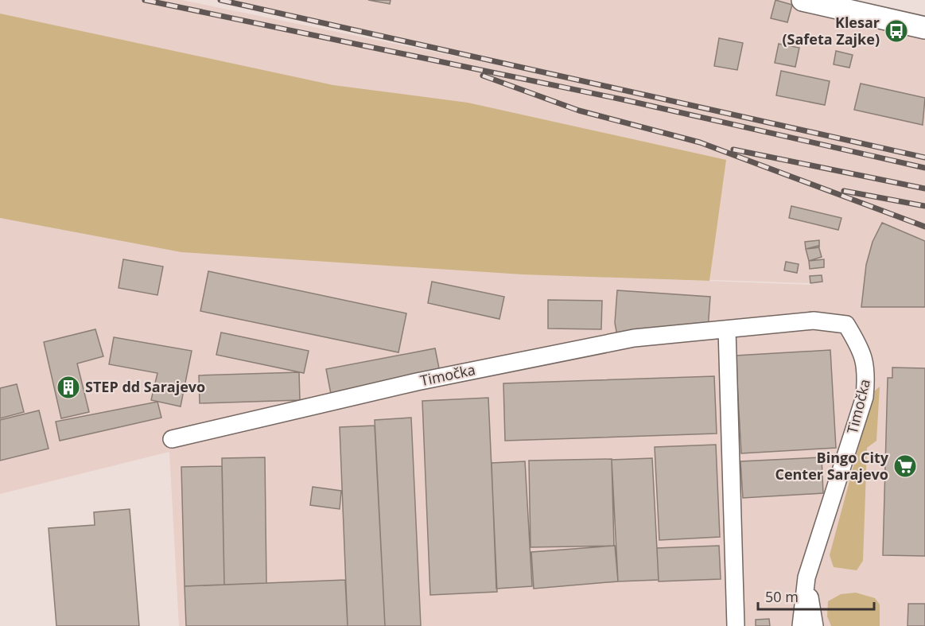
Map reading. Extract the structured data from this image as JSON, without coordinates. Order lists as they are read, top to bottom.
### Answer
{
  "streets": {
    "street": ["Timočka"]
  },
  "places": {
    "bus stop": ["Klesar (Safeta Zajke)"],
    "building": ["STEP dd Sarajevo"],
    "supermarket": ["Bingo City Center Sarajevo"]
  },
  "scale_bar": "50 m"
}
